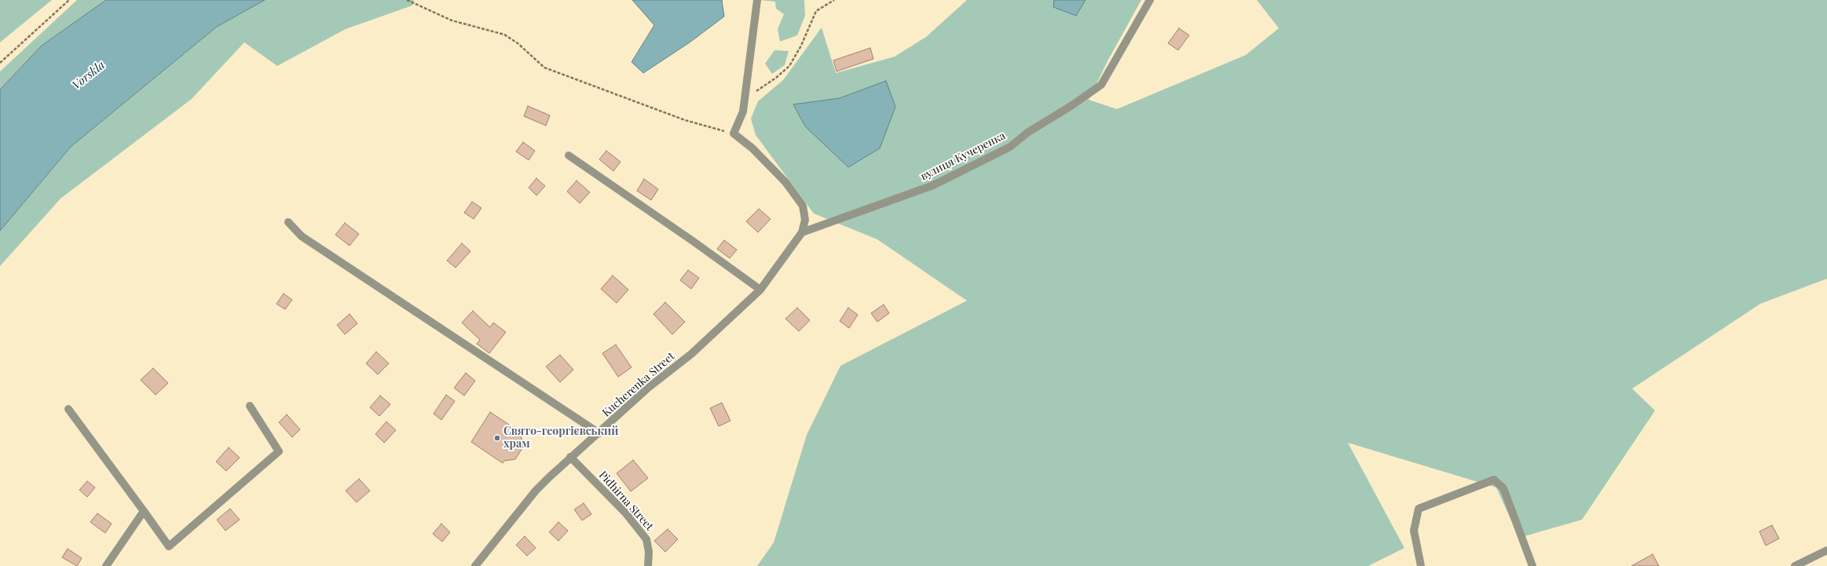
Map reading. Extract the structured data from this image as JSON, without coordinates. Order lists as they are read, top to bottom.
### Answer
{
  "streets": {
    "street": ["вулиця Кучеренка", "Kucherenka Street", "Pidhirna Street"]
  },
  "crossings": [
    ["вулиця Кучеренка", "Kucherenka Street"],
    ["Kucherenka Street", "Pidhirna Street"]
  ],
  "water": ["Vorskla"],
  "places": ["Свято-георгієвський храм"]
}
